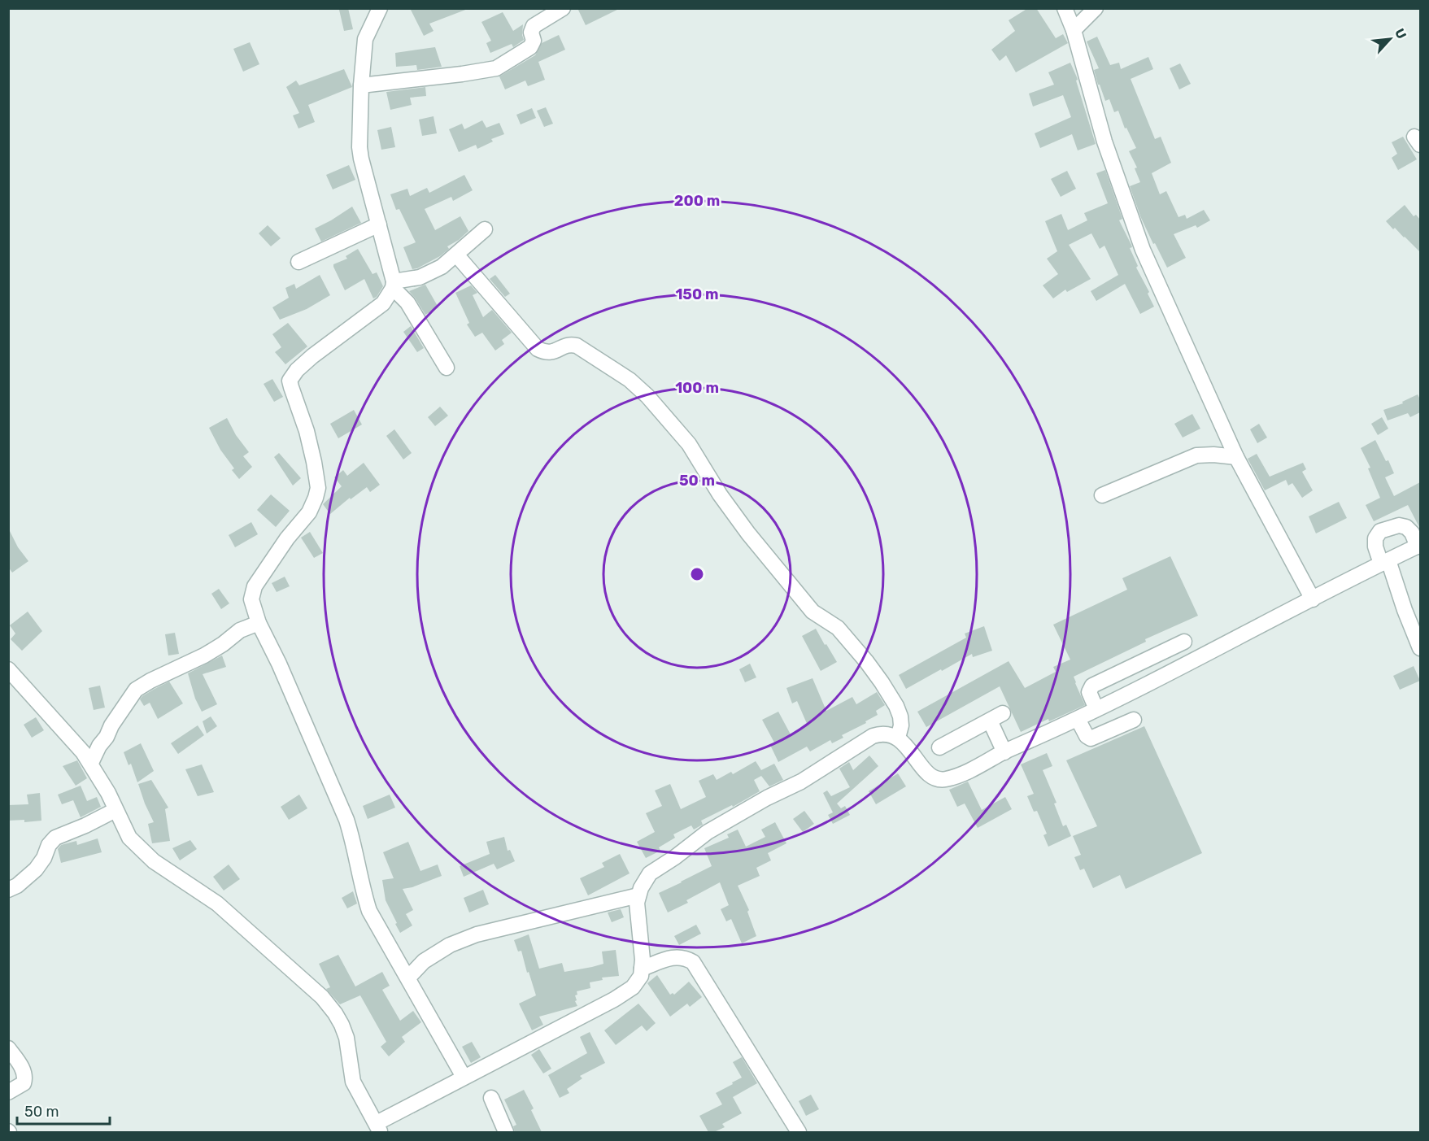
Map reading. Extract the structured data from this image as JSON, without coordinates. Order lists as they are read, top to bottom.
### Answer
{
  "scale_bar": "50 m",
  "north": "top right",
  "rings": [
    "200 m",
    "150 m",
    "100 m",
    "50 m"
  ]
}
